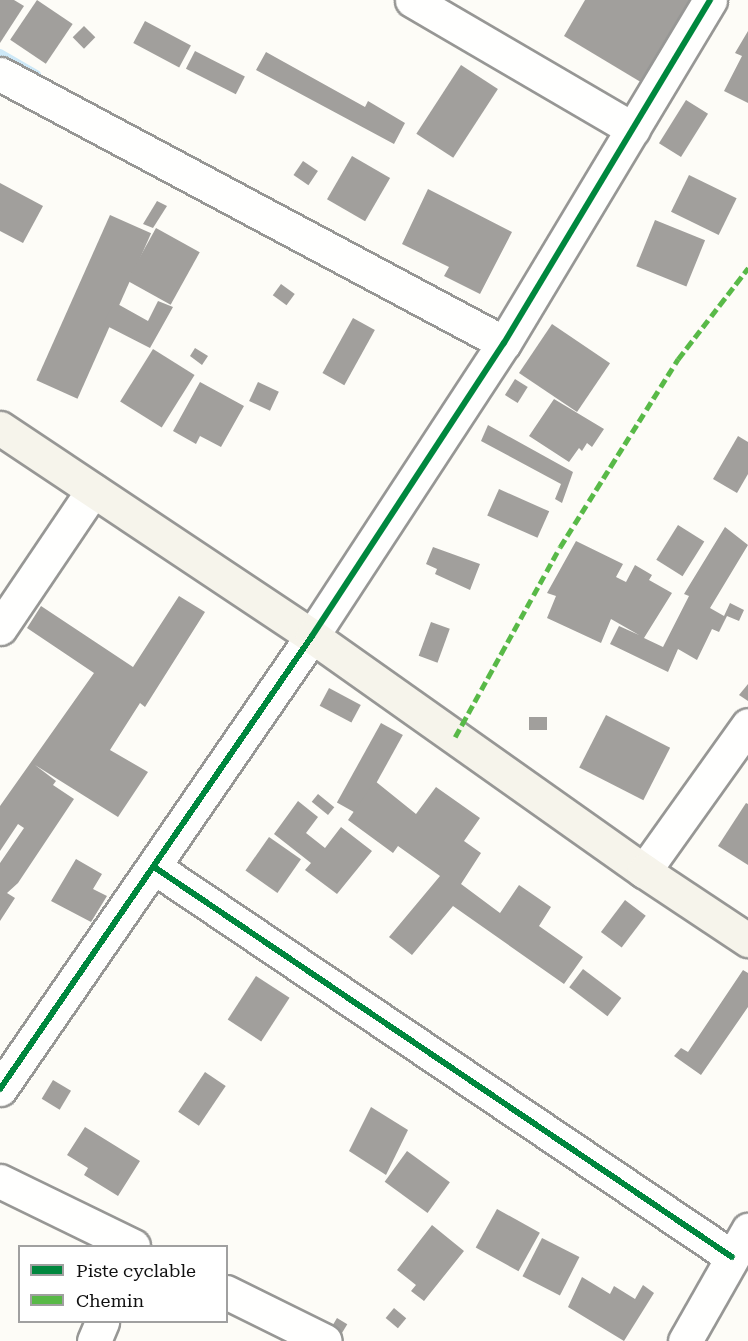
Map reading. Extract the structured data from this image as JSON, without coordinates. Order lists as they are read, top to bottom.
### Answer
{
  "legend": ["Piste cyclable", "Chemin"]
}
